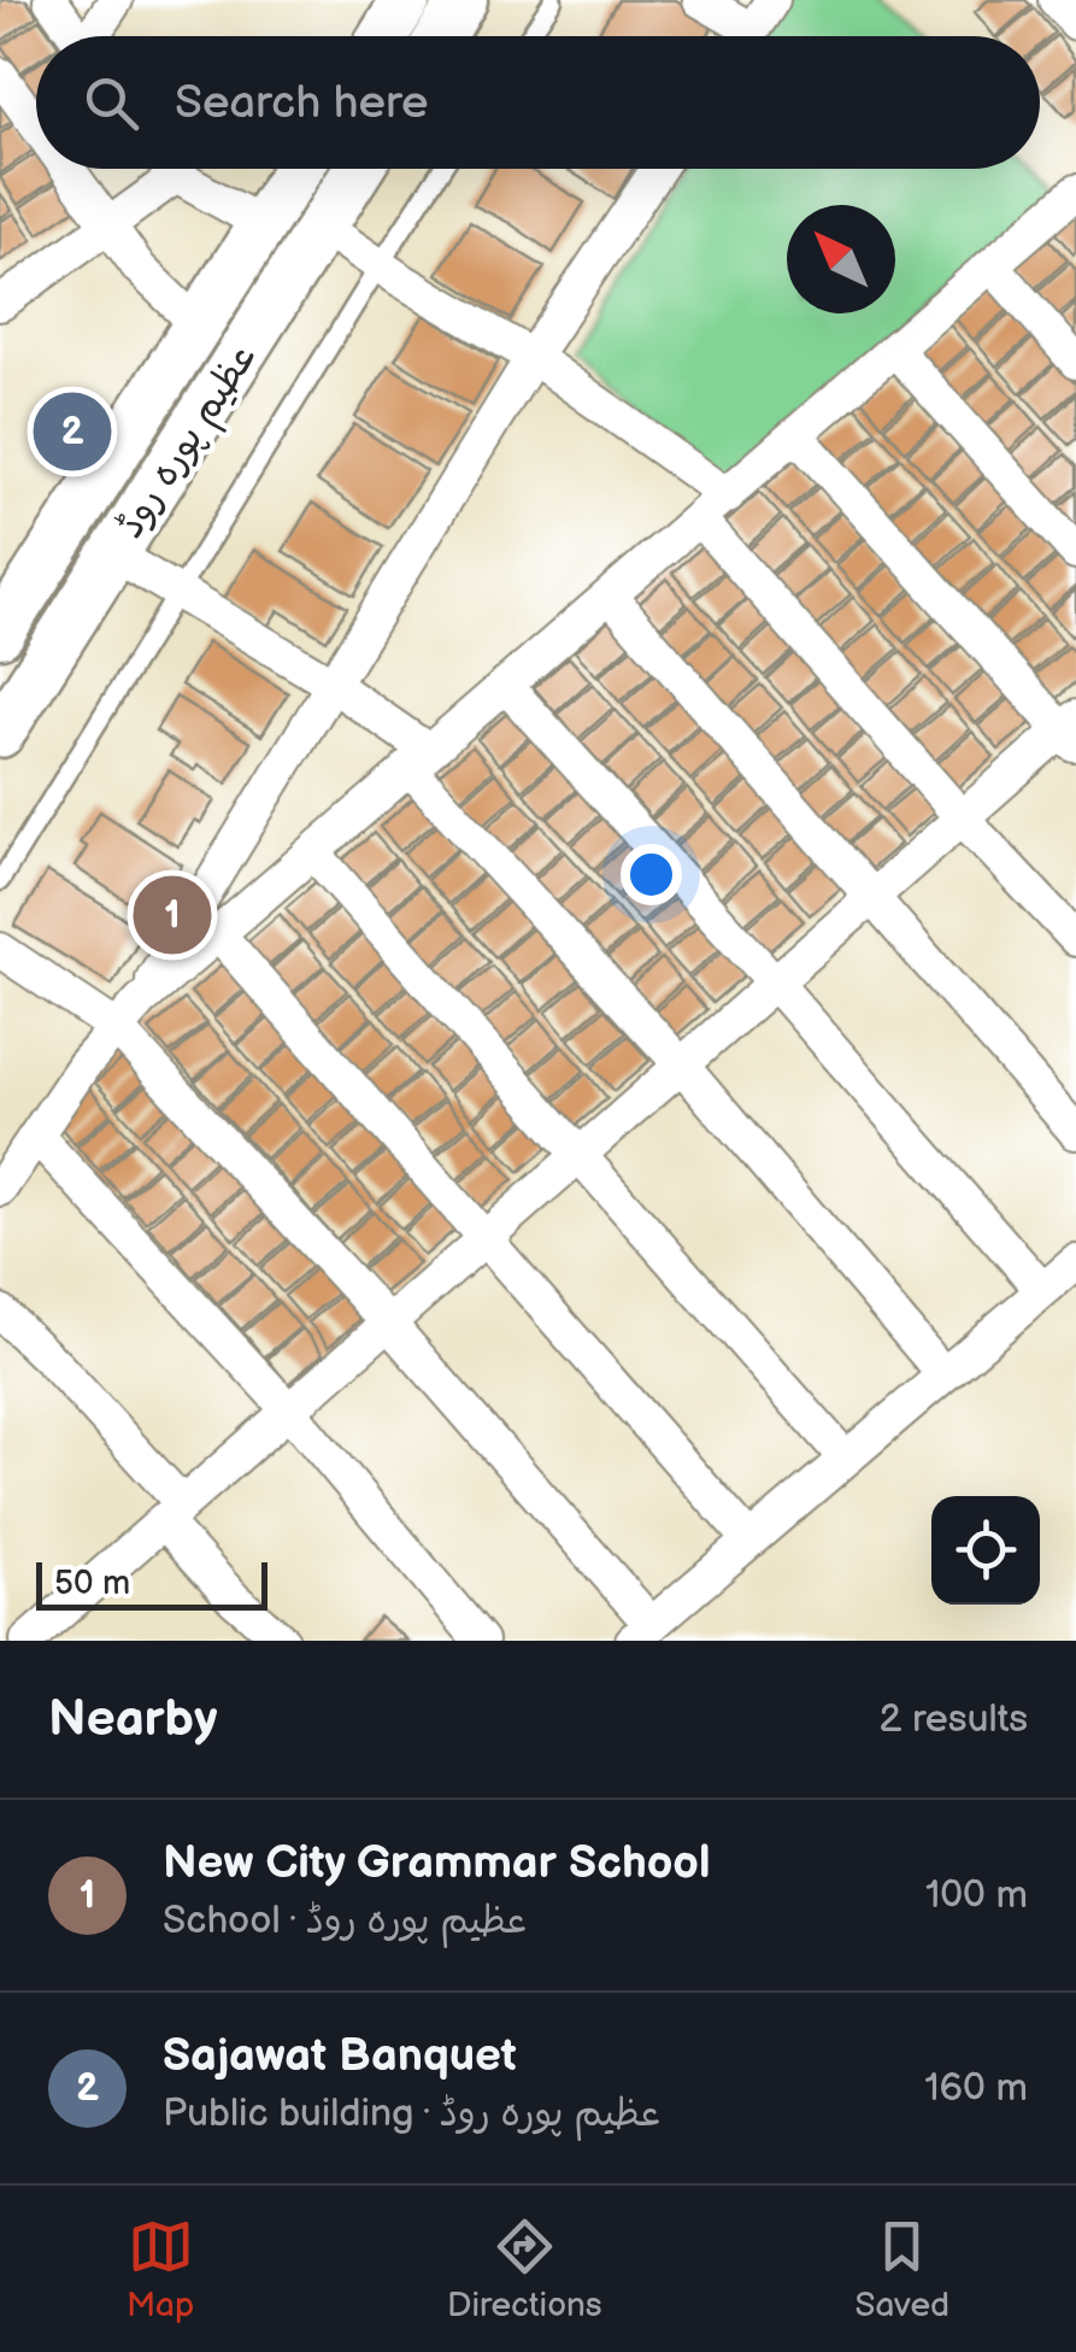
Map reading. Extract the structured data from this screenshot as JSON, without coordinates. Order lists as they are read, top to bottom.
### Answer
{
  "streets": {
    "main road": ["عظیم پورہ روڈ"]
  },
  "scale_bar": "50 m",
  "north": "top left",
  "page": {
    "search": "Search here",
    "pins": ["2", "1"],
    "scale": "50 m",
    "heading": ["Nearby", "2 results"],
    "list": [
      {
        "mark": "1",
        "name": "New City Grammar School",
        "note": "School · عظیم پورہ روڈ",
        "value": "100 m"
      },
      {
        "mark": "2",
        "name": "Sajawat Banquet",
        "note": "Public building · عظیم پورہ روڈ",
        "value": "160 m"
      }
    ],
    "nav": ["Map", "Directions", "Saved"]
  }
}
